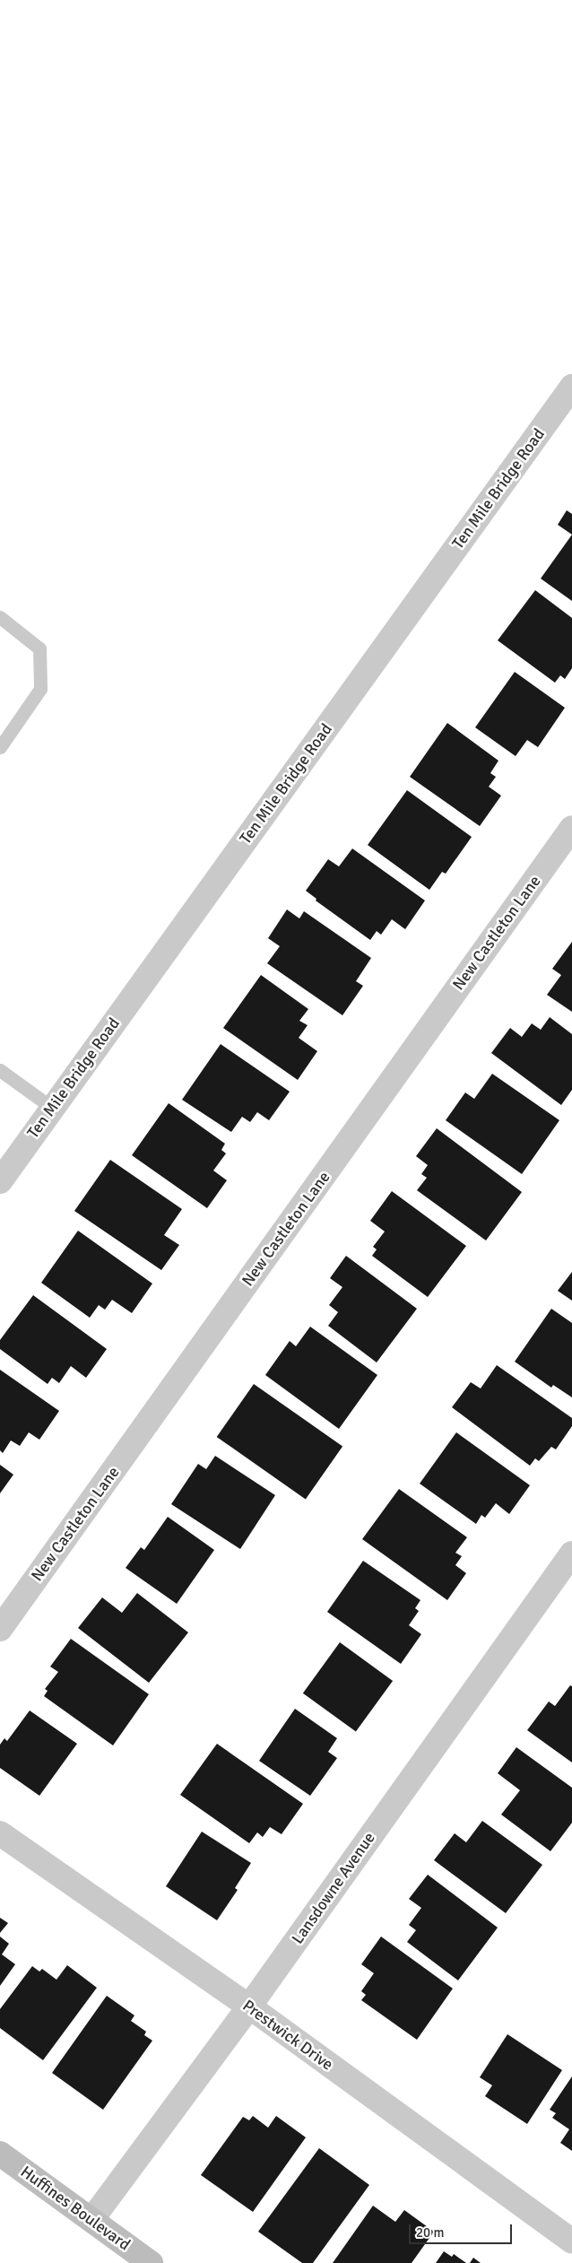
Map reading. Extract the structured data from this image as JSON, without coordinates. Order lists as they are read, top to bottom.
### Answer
{
  "streets": {
    "main road": ["Huffines Boulevard"],
    "street": [
      "Ten Mile Bridge Road",
      "New Castleton Lane",
      "Lansdowne Avenue",
      "Prestwick Drive"
    ]
  },
  "crossings": [
    ["Lansdowne Avenue", "Prestwick Drive"],
    ["Lansdowne Avenue", "Huffines Boulevard"]
  ],
  "scale_bar": "20 m"
}
